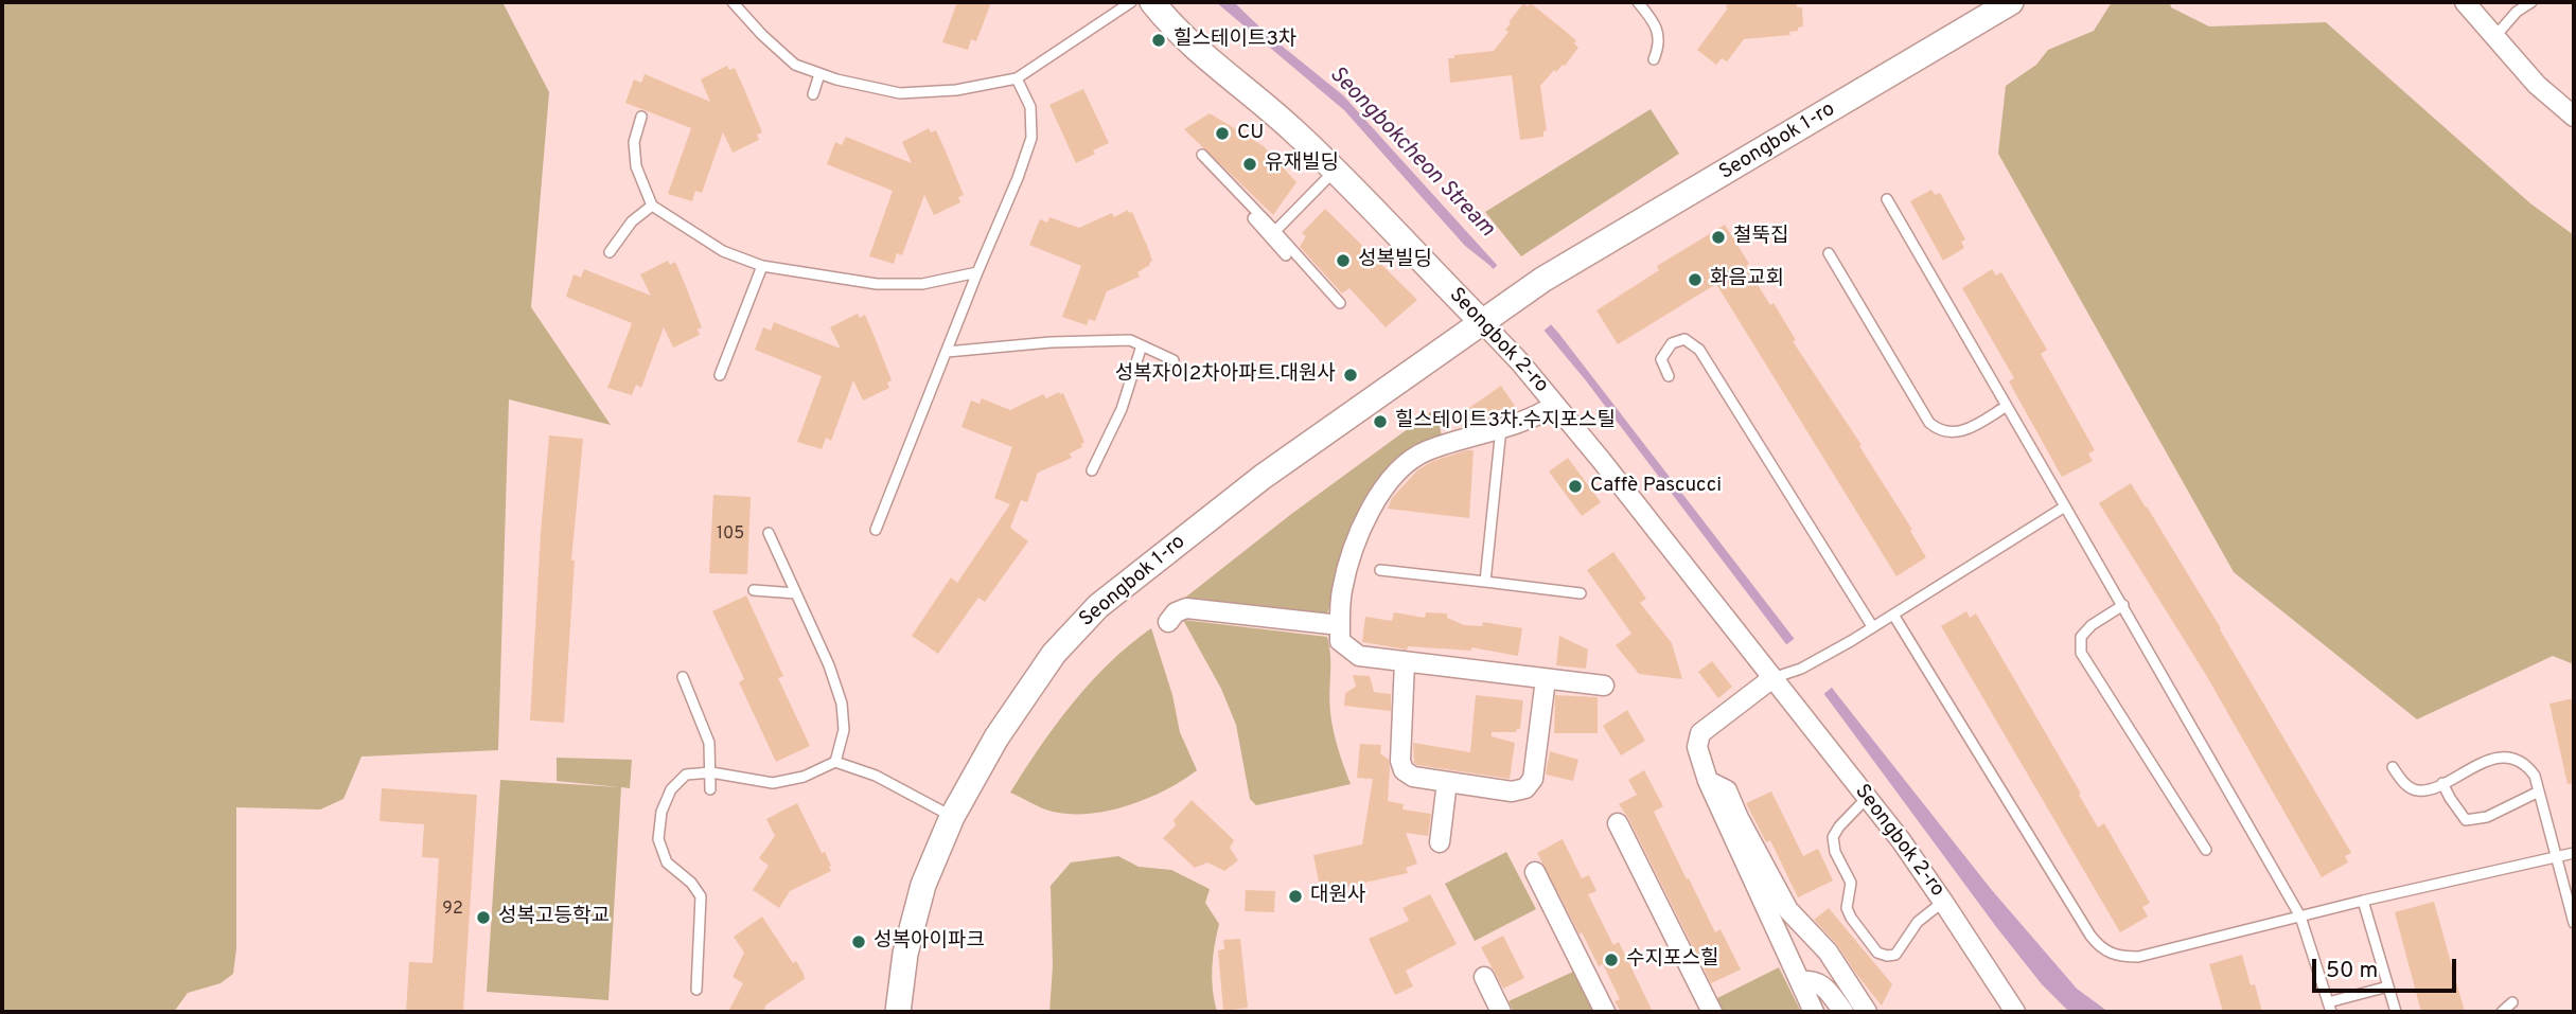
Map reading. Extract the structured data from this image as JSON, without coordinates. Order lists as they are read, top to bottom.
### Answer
{
  "streets": {
    "street": ["Seongbok 1-ro", "Seongbok 2-ro"]
  },
  "crossings": [
    ["Seongbok 1-ro", "Seongbok 2-ro"]
  ],
  "water": ["Seongbokcheon Stream"],
  "places": [
    "힐스테이트3차",
    "CU",
    "유재빌딩",
    "철뚝집",
    "성복빌딩",
    "화음교회",
    "성복자이2차아파트.대원사",
    "힐스테이트3차.수지포스틸",
    "Caffè Pascucci",
    "대원사",
    "성복고등학교",
    "성복아이파크",
    "수지포스힐"
  ],
  "house_numbers": ["105", "92"],
  "scale_bar": "50 m"
}
